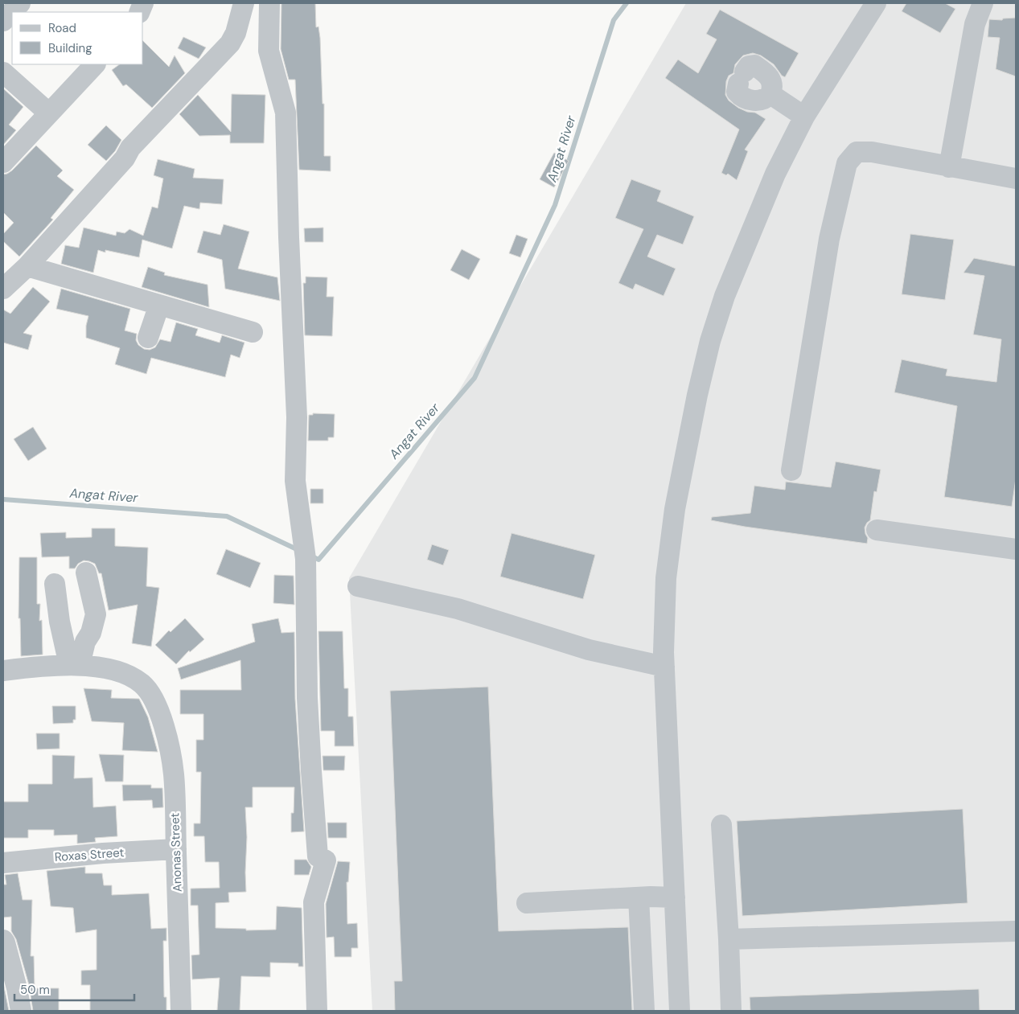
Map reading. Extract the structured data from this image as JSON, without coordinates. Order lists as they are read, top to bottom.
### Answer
{
  "streets": {
    "street": ["Anonas Street", "Roxas Street"]
  },
  "crossings": [
    ["Anonas Street", "Roxas Street"]
  ],
  "water": ["Angat River"],
  "legend": ["Road", "Building"],
  "scale_bar": "50 m"
}
